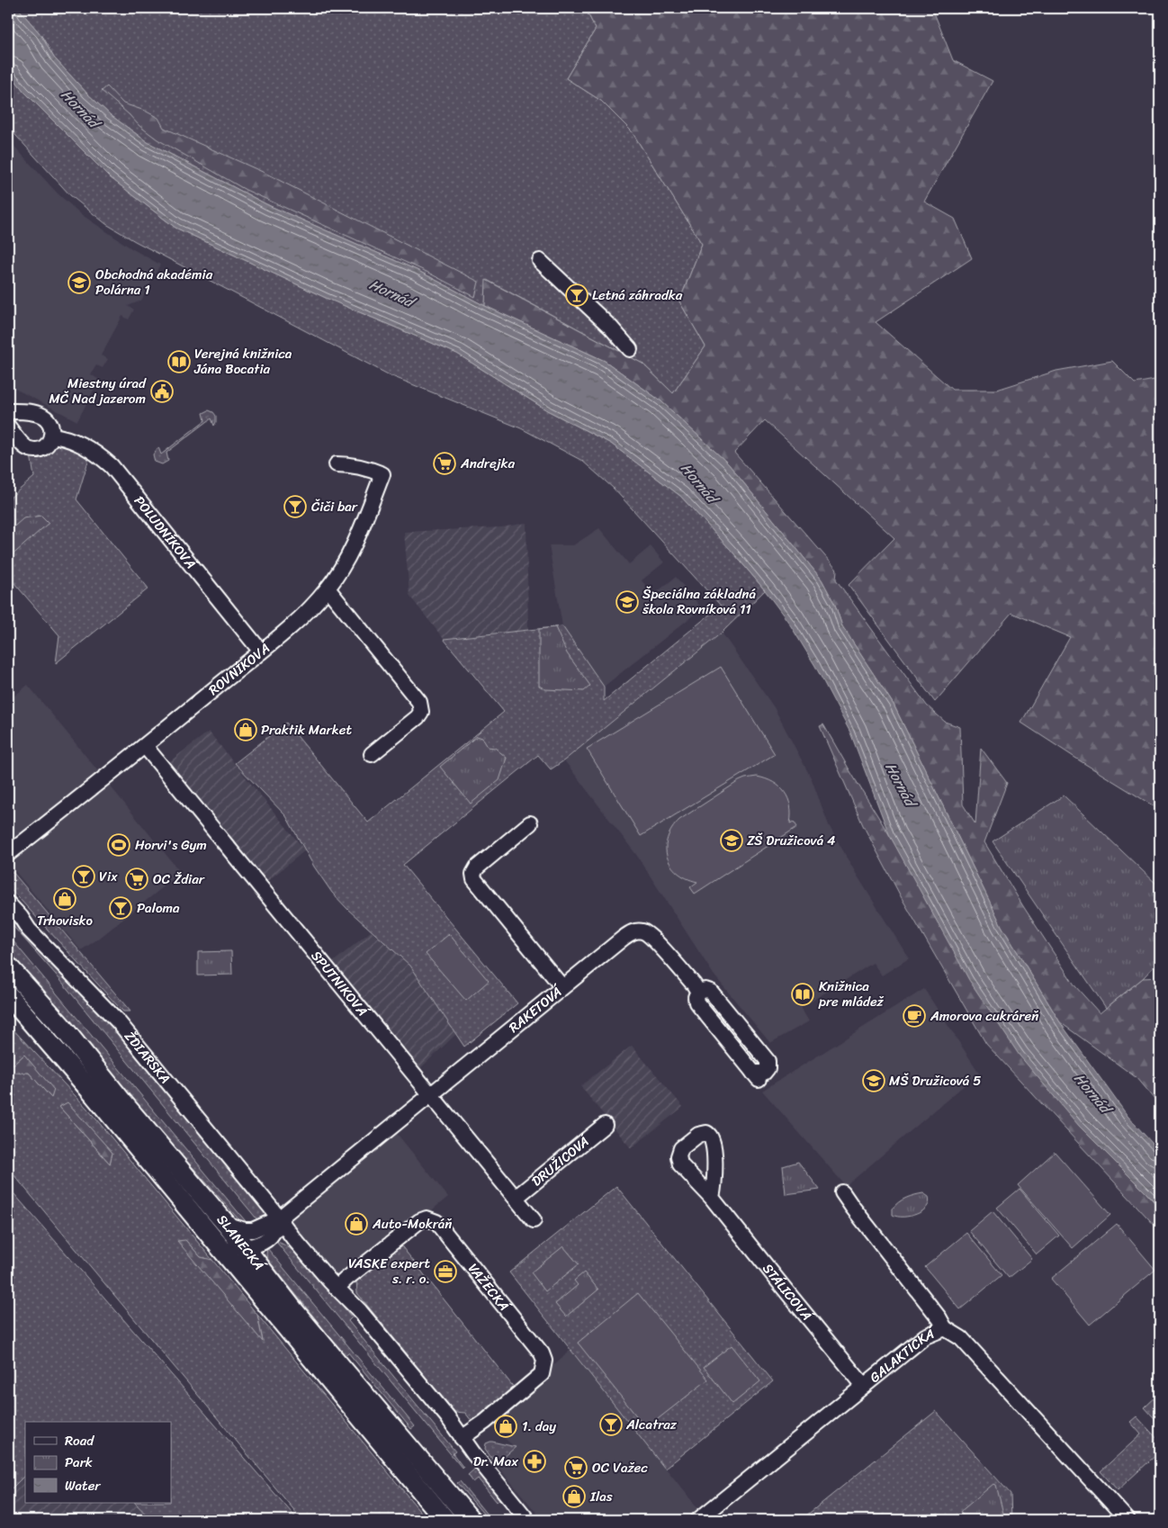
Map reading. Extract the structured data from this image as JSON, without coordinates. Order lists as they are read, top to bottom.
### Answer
{
  "streets": {
    "main road": ["SLANECKÁ"],
    "street": [
      "POLUDNÍKOVÁ",
      "ROVNÍKOVÁ",
      "SPUTNIKOVÁ",
      "RAKETOVÁ",
      "ŽDIARSKA",
      "DRUŽICOVÁ",
      "VAŽECKÁ",
      "STÁLICOVÁ",
      "GALAKTICKÁ"
    ]
  },
  "crossings": [
    ["POLUDNÍKOVÁ", "ROVNÍKOVÁ"],
    ["ROVNÍKOVÁ", "SPUTNIKOVÁ"],
    ["SPUTNIKOVÁ", "RAKETOVÁ"],
    ["SPUTNIKOVÁ", "DRUŽICOVÁ"],
    ["RAKETOVÁ", "ŽDIARSKA"],
    ["RAKETOVÁ", "SLANECKÁ"],
    ["STÁLICOVÁ", "GALAKTICKÁ"]
  ],
  "water": ["Hornád"],
  "places": {
    "school or university": [
      "Obchodná akadémia Polárna 1",
      "Špeciálna základná škola Rovníková 11",
      "ZŠ Družicová 4",
      "MŠ Družicová 5"
    ],
    "bar": [
      "Letná záhradka",
      "Čiči bar",
      "Vix",
      "Paloma",
      "Alcatraz"
    ],
    "library": ["Verejná knižnica Jána Bocatia", "Knižnica pre mládež"],
    "public building": ["Miestny úrad MČ Nad jazerom"],
    "supermarket": ["Andrejka", "OC Ždiar", "OC Važec"],
    "shop": [
      "Praktik Market",
      "Trhovisko",
      "Auto-Mokráň",
      "1. day",
      "Ilas"
    ],
    "sports": ["Horvi's Gym"],
    "cafe": ["Amorova cukráreň"],
    "office": ["VASKE expert s. r. o."],
    "pharmacy": ["Dr. Max"]
  },
  "legend": ["Road", "Park", "Water"]
}
